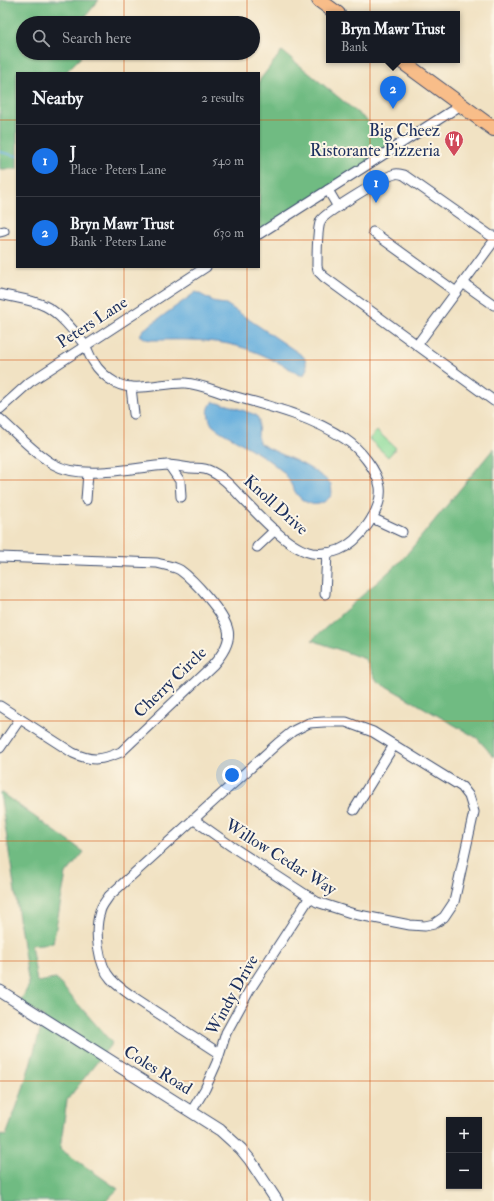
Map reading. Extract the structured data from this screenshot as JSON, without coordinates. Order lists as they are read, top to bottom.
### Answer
{
  "streets": {
    "street": [
      "Peters Lane",
      "Knoll Drive",
      "Cherry Circle",
      "Willow Cedar Way",
      "Windy Drive",
      "Coles Road"
    ]
  },
  "crossings": [
    ["Peters Lane", "Knoll Drive"],
    ["Willow Cedar Way", "Windy Drive"],
    ["Windy Drive", "Coles Road"]
  ],
  "places": {
    "restaurant": ["Big Cheez Ristorante Pizzeria"]
  },
  "page": {
    "popup": ["Bryn Mawr Trust", "Bank"],
    "search": "Search here",
    "heading": ["Nearby", "2 results"],
    "pins": ["2", "1"],
    "list": [
      {
        "mark": "1",
        "name": "J",
        "note": "Place · Peters Lane",
        "value": "540 m"
      },
      {
        "mark": "2",
        "name": "Bryn Mawr Trust",
        "note": "Bank · Peters Lane",
        "value": "630 m"
      }
    ],
    "map_buttons": ["+", "−"]
  }
}
